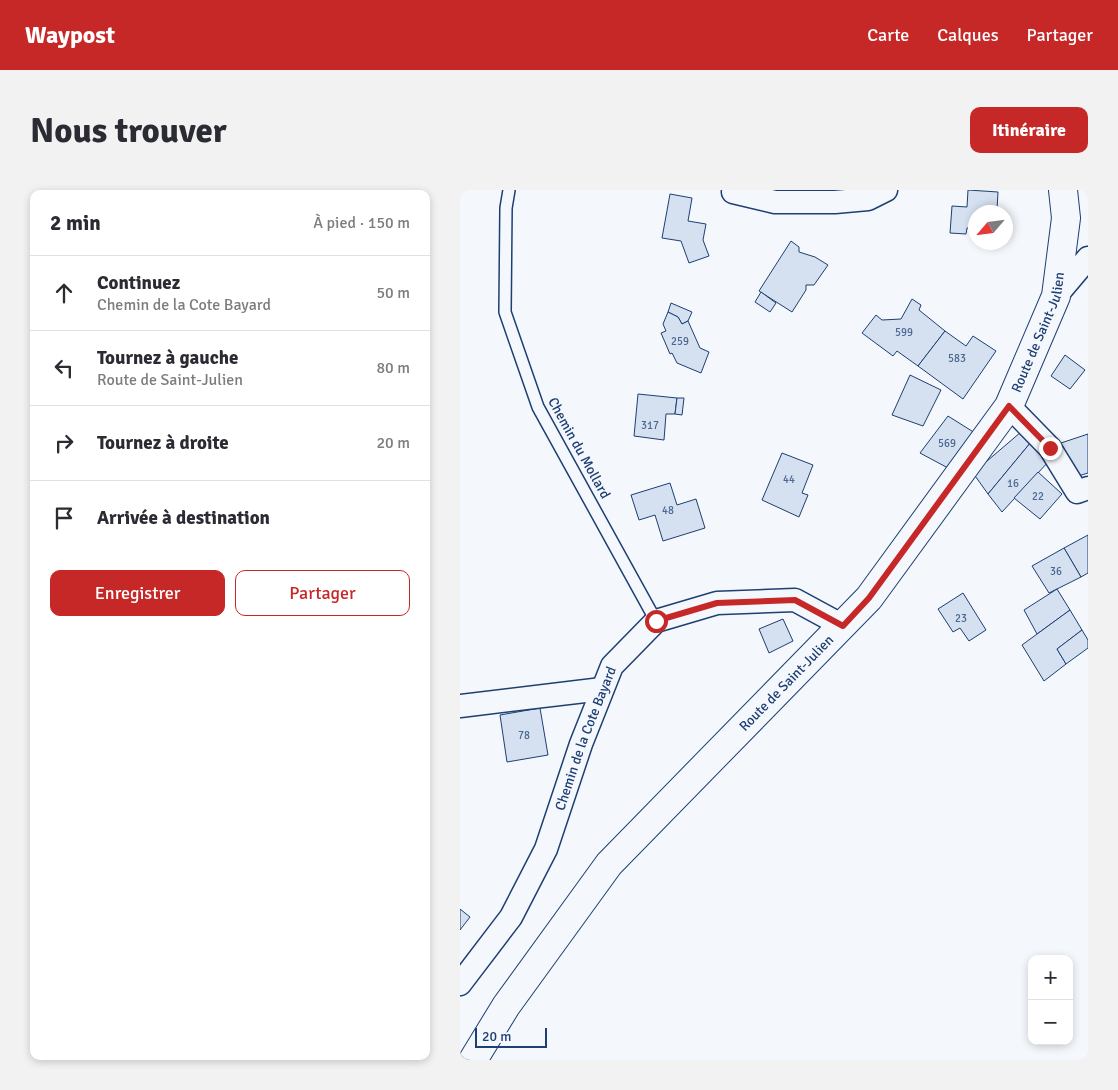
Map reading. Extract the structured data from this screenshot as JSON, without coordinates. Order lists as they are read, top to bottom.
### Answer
{
  "streets": {
    "main road": ["Route de Saint-Julien"],
    "street": ["Chemin de la Cote Bayard"],
    "lane": ["Chemin du Mollard"]
  },
  "crossings": [
    ["Route de Saint-Julien", "Chemin de la Cote Bayard"],
    ["Chemin du Mollard", "Chemin de la Cote Bayard"]
  ],
  "house_numbers": [
    "599",
    "259",
    "583",
    "317",
    "569",
    "44",
    "16",
    "22",
    "48",
    "36",
    "23",
    "78"
  ],
  "scale_bar": "20 m",
  "north": "bottom left",
  "page": {
    "header": "Waypost",
    "nav": ["Carte", "Calques", "Partager"],
    "buttons": [
      "Itinéraire",
      ["Enregistrer", "Partager"]
    ],
    "title": "Nous trouver",
    "heading": ["2 min", "À pied · 150 m"],
    "list": [
      ["Continuez", "Chemin de la Cote Bayard", "50 m"],
      ["Tournez à gauche", "Route de Saint-Julien", "80 m"],
      ["Tournez à droite", "20 m"],
      "Arrivée à destination"
    ],
    "map_buttons": ["+", "−"],
    "scale": "20 m"
  }
}
